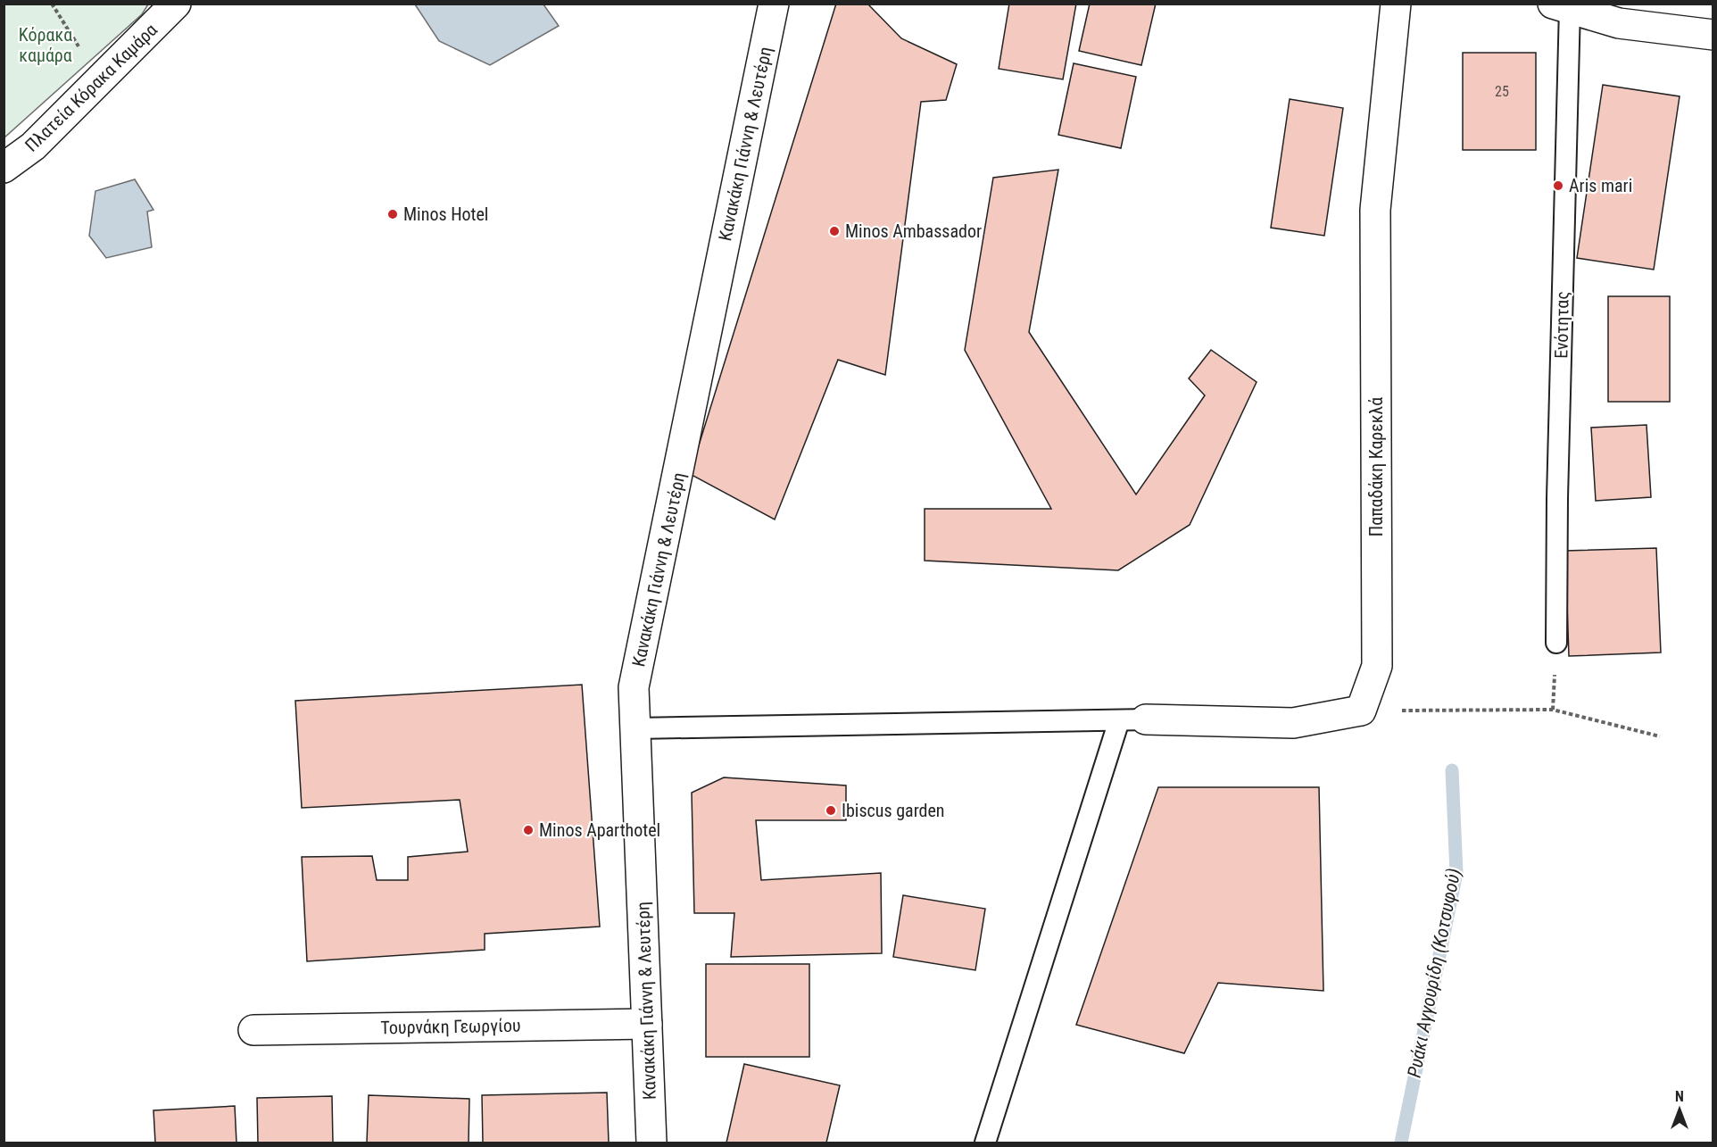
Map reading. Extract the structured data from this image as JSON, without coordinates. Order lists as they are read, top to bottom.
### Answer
{
  "streets": {
    "street": [
      "Πλατεία Κόρακα Καμάρα",
      "Κανακάκη Γιάννη & Λευτέρη",
      "Παπαδάκη Καρεκλά",
      "Τουρνάκη Γεωργίου"
    ],
    "lane": ["Ενότητας"]
  },
  "crossings": [
    ["Κανακάκη Γιάννη & Λευτέρη", "Τουρνάκη Γεωργίου"]
  ],
  "water": ["Ρυάκι Αγγουρίδη (Κοτσυφού)"],
  "parks": ["Κόρακα καμάρα"],
  "places": [
    "Aris mari",
    "Minos Hotel",
    "Minos Ambassador",
    "Ibiscus garden",
    "Minos Aparthotel"
  ],
  "house_numbers": ["25"],
  "north": "top"
}
